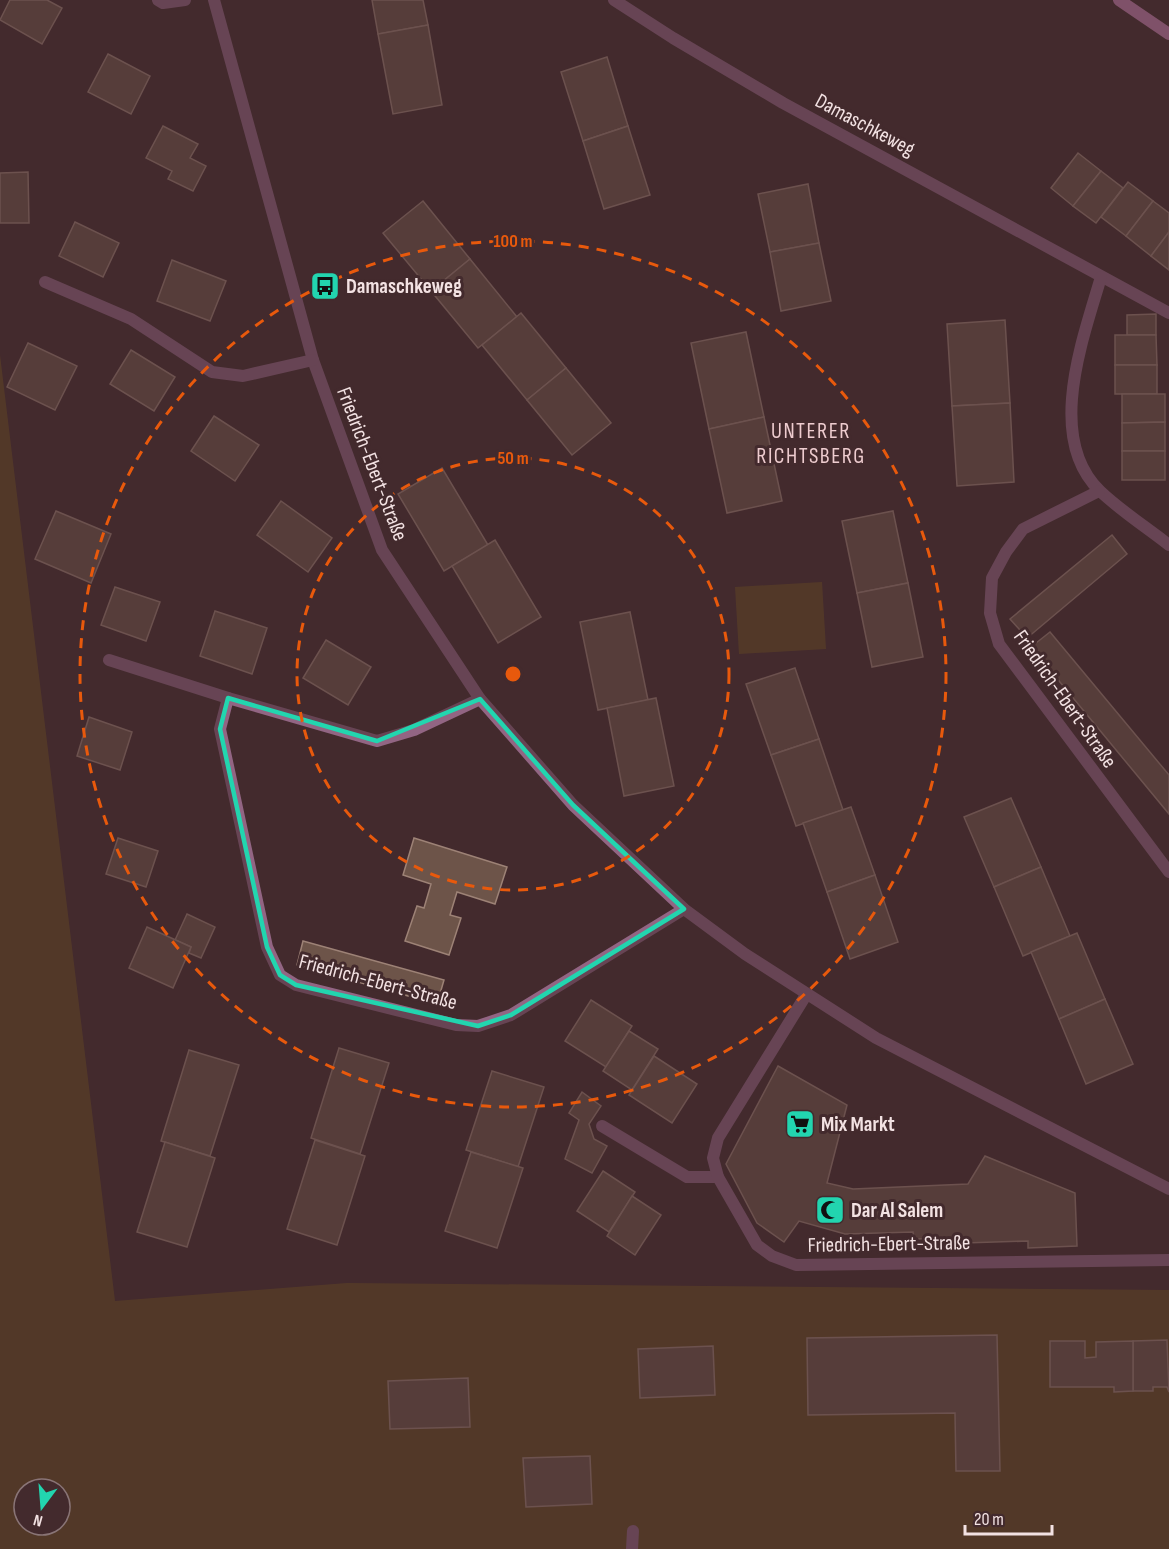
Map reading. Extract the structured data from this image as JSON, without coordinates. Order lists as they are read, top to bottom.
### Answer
{
  "streets": {
    "street": ["Damaschkeweg", "Friedrich-Ebert-Straße"]
  },
  "districts": ["UNTERER RICHTSBERG"],
  "places": {
    "bus stop": ["Damaschkeweg"],
    "supermarket": ["Mix Markt"],
    "mosque": ["Dar Al Salem"]
  },
  "scale_bar": "20 m",
  "north": "bottom",
  "rings": ["100 m", "50 m"]
}
